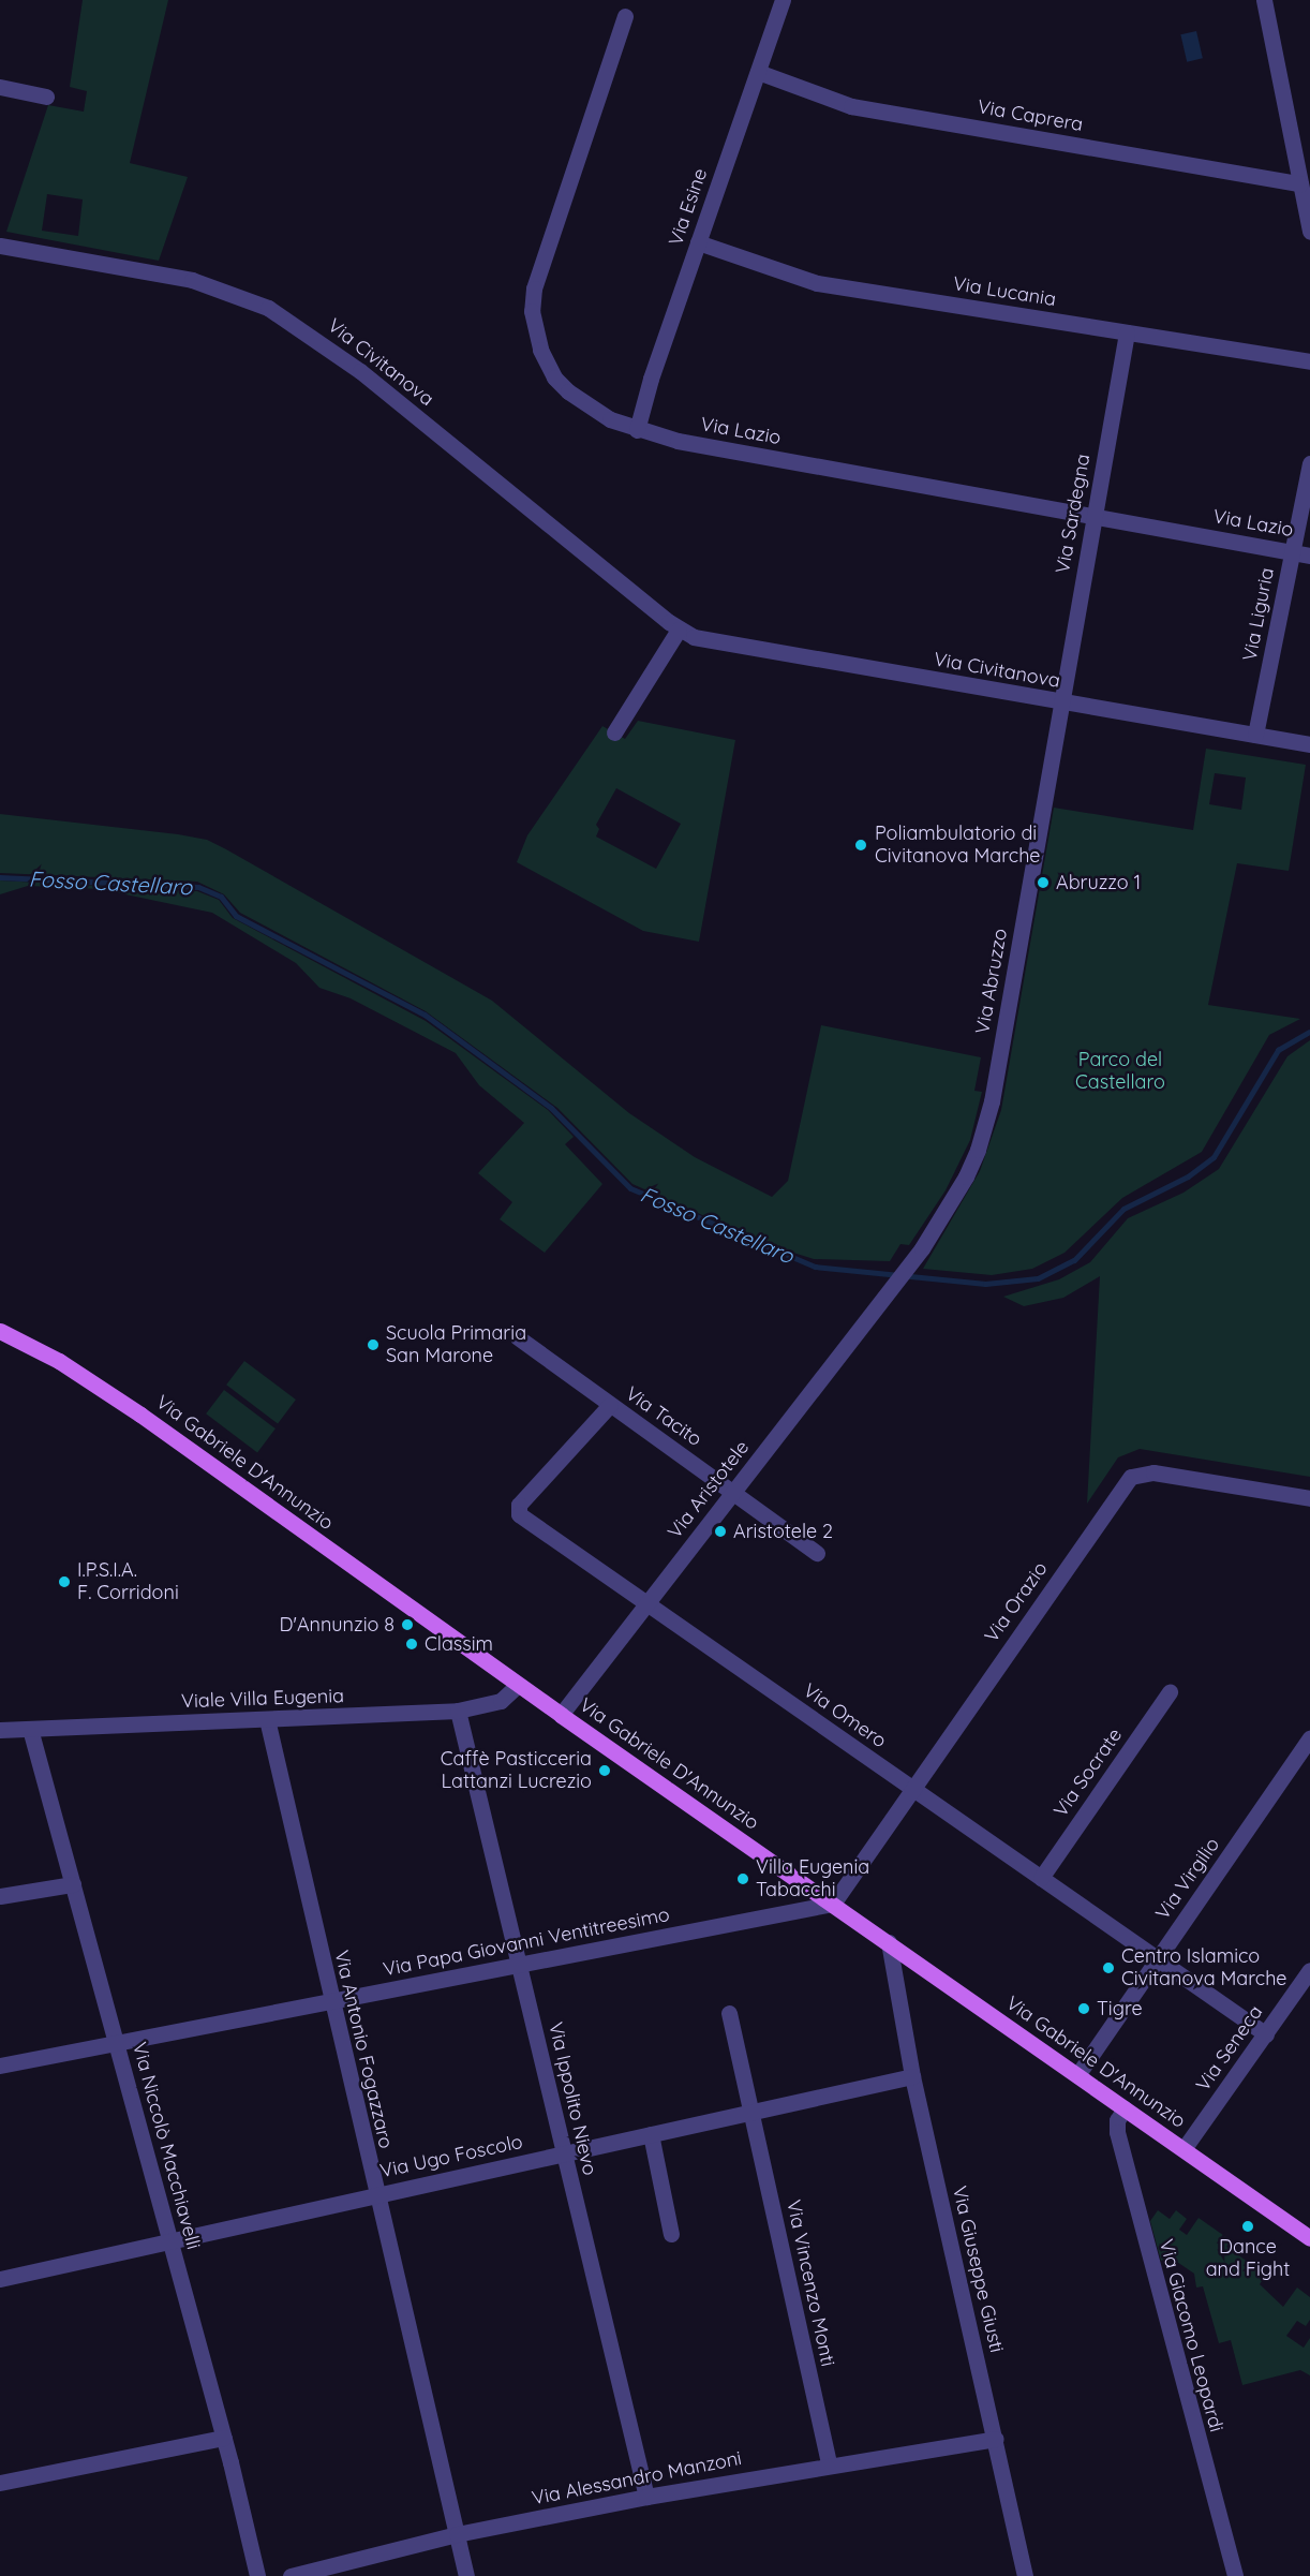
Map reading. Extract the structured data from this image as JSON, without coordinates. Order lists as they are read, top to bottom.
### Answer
{
  "streets": {
    "main road": ["Via Gabriele D'Annunzio"],
    "street": [
      "Via Caprera",
      "Via Esine",
      "Via Lucania",
      "Via Civitanova",
      "Via Lazio",
      "Via Sardegna",
      "Via Liguria",
      "Via Abruzzo",
      "Via Tacito",
      "Via Aristotele",
      "Via Orazio",
      "Viale Villa Eugenia",
      "Via Omero",
      "Via Socrate",
      "Via Virgilio",
      "Via Papa Giovanni Ventitreesimo",
      "Via Seneca",
      "Via Antonio Fogazzaro",
      "Via Ippolito Nievo",
      "Via Niccolò Macchiavelli",
      "Via Ugo Foscolo",
      "Via Giuseppe Giusti",
      "Via Vincenzo Monti",
      "Via Giacomo Leopardi",
      "Via Alessandro Manzoni"
    ]
  },
  "crossings": [
    ["Via Caprera", "Via Esine"],
    ["Via Esine", "Via Lucania"],
    ["Via Esine", "Via Lazio"],
    ["Via Lucania", "Via Sardegna"],
    ["Via Civitanova", "Via Sardegna"],
    ["Via Civitanova", "Via Liguria"],
    ["Via Civitanova", "Via Abruzzo"],
    ["Via Lazio", "Via Sardegna"],
    ["Via Lazio", "Via Liguria"],
    ["Via Sardegna", "Via Abruzzo"],
    ["Via Abruzzo", "Via Aristotele"],
    ["Via Tacito", "Via Aristotele"],
    ["Via Tacito", "Via Omero"],
    ["Via Gabriele D'Annunzio", "Via Aristotele"],
    ["Via Gabriele D'Annunzio", "Via Orazio"],
    ["Via Gabriele D'Annunzio", "Viale Villa Eugenia"],
    ["Via Gabriele D'Annunzio", "Via Virgilio"],
    ["Via Gabriele D'Annunzio", "Via Papa Giovanni Ventitreesimo"],
    ["Via Gabriele D'Annunzio", "Via Seneca"],
    ["Via Gabriele D'Annunzio", "Via Giuseppe Giusti"],
    ["Via Gabriele D'Annunzio", "Via Giacomo Leopardi"],
    ["Via Aristotele", "Via Omero"],
    ["Via Orazio", "Via Omero"],
    ["Via Orazio", "Via Papa Giovanni Ventitreesimo"],
    ["Viale Villa Eugenia", "Via Antonio Fogazzaro"],
    ["Viale Villa Eugenia", "Via Ippolito Nievo"],
    ["Viale Villa Eugenia", "Via Niccolò Macchiavelli"],
    ["Via Omero", "Via Socrate"],
    ["Via Omero", "Via Virgilio"],
    ["Via Omero", "Via Seneca"],
    ["Via Papa Giovanni Ventitreesimo", "Via Antonio Fogazzaro"],
    ["Via Papa Giovanni Ventitreesimo", "Via Ippolito Nievo"],
    ["Via Papa Giovanni Ventitreesimo", "Via Niccolò Macchiavelli"],
    ["Via Antonio Fogazzaro", "Via Ugo Foscolo"],
    ["Via Antonio Fogazzaro", "Via Alessandro Manzoni"],
    ["Via Ippolito Nievo", "Via Ugo Foscolo"],
    ["Via Ippolito Nievo", "Via Alessandro Manzoni"],
    ["Via Niccolò Macchiavelli", "Via Ugo Foscolo"],
    ["Via Ugo Foscolo", "Via Giuseppe Giusti"],
    ["Via Ugo Foscolo", "Via Vincenzo Monti"],
    ["Via Giuseppe Giusti", "Via Alessandro Manzoni"],
    ["Via Vincenzo Monti", "Via Alessandro Manzoni"]
  ],
  "water": ["Fosso Castellaro"],
  "parks": ["Parco del Castellaro"],
  "places": [
    "Poliambulatorio di Civitanova Marche",
    "Abruzzo 1",
    "Scuola Primaria San Marone",
    "Aristotele 2",
    "I.P.S.I.A. F. Corridoni",
    "D'Annunzio 8",
    "Classim",
    "Caffè Pasticceria Lattanzi Lucrezio",
    "Villa Eugenia Tabacchi",
    "Centro Islamico Civitanova Marche",
    "Tigre",
    "Dance and Fight"
  ]
}
